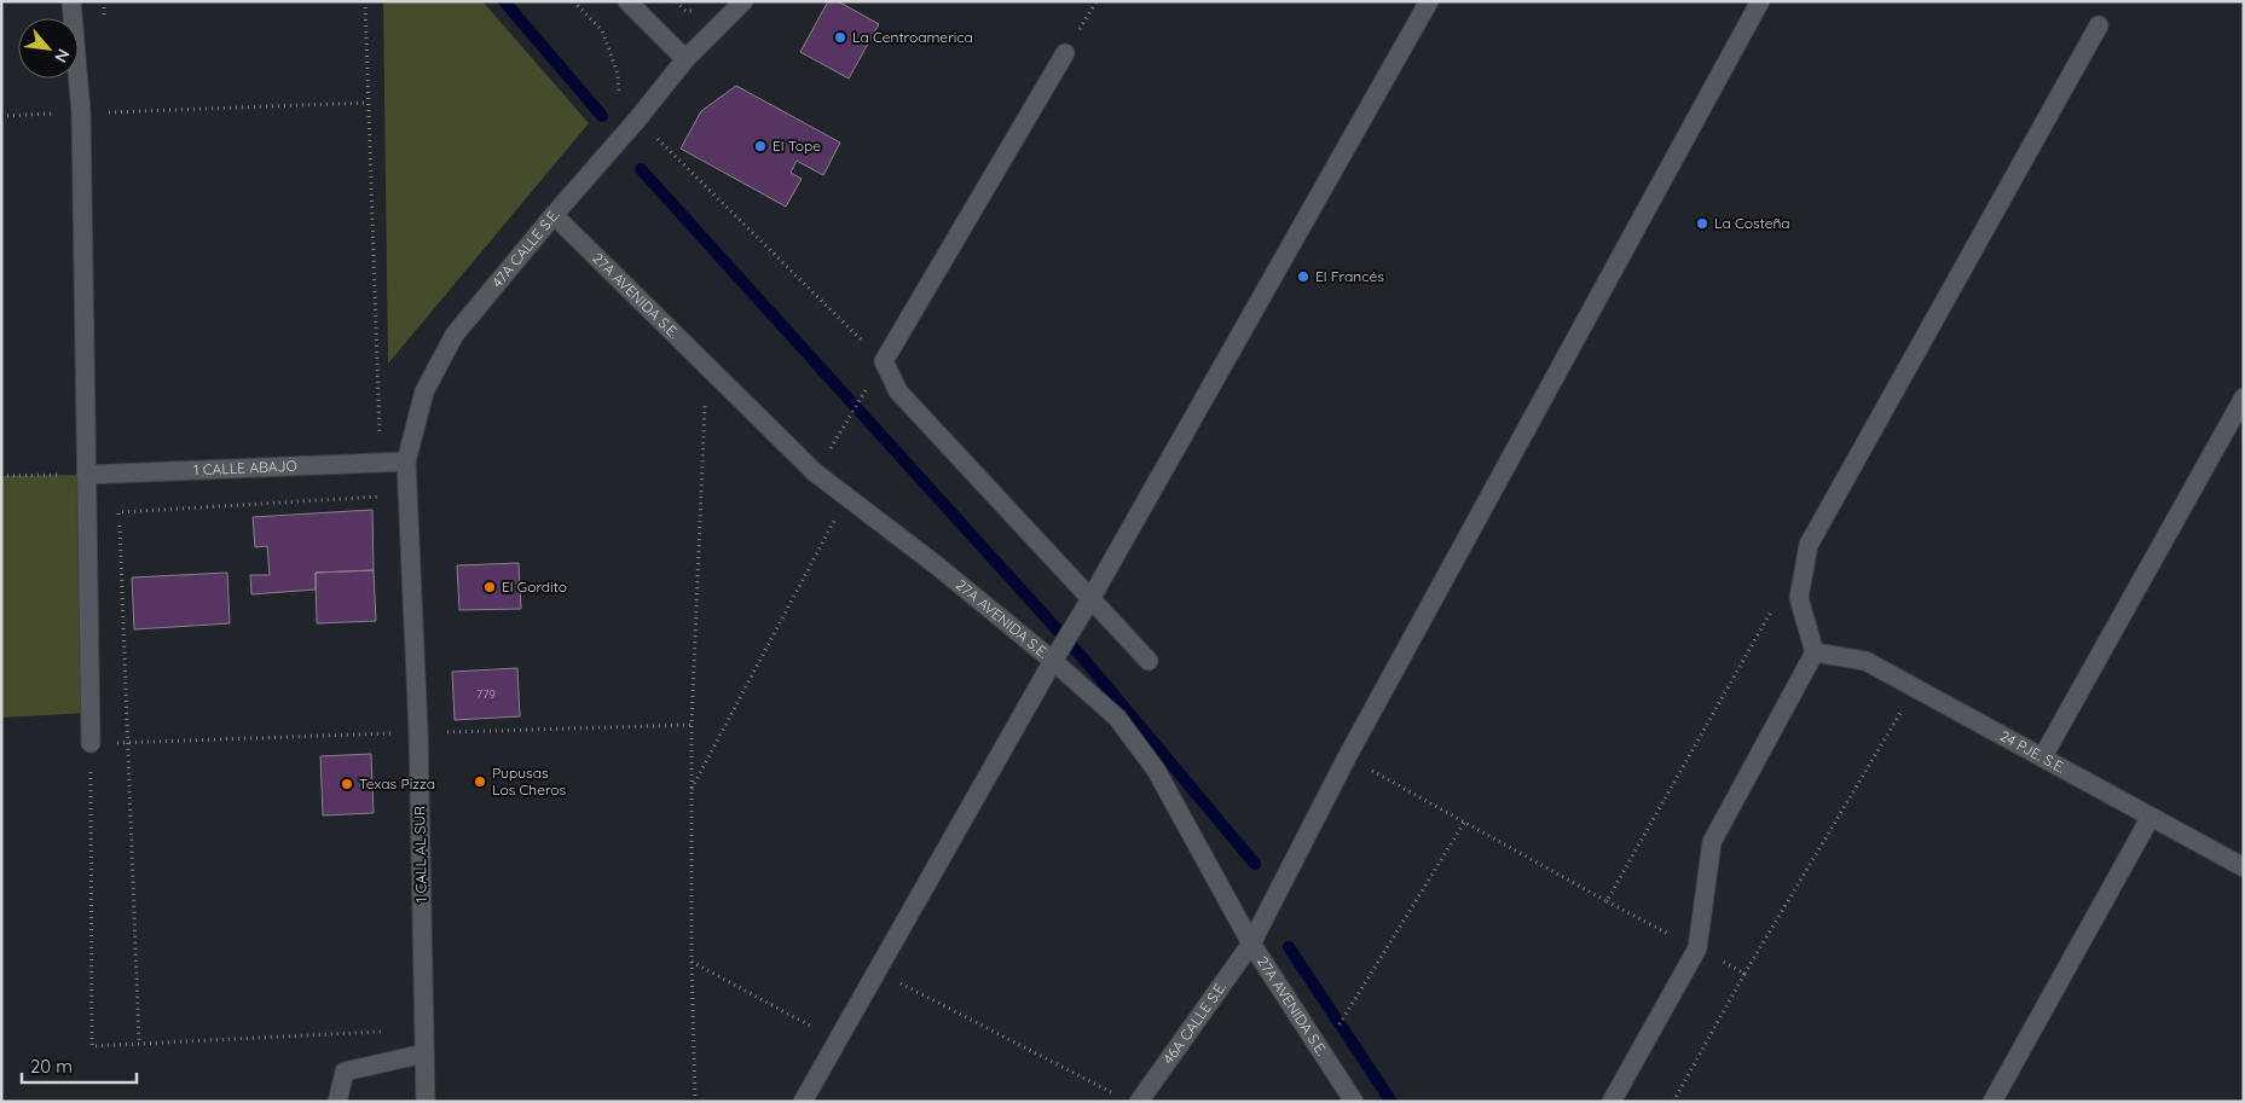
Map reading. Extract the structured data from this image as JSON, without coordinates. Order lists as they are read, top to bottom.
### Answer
{
  "streets": {
    "street": [
      "47A CALLE S.E.",
      "27A AVENIDA S.E.",
      "1 CALLE ABAJO",
      "24 PJE. S.E.",
      "1 CALL AL SUR",
      "46A CALLE S.E."
    ]
  },
  "crossings": [
    ["47A CALLE S.E.", "27A AVENIDA S.E."],
    ["47A CALLE S.E.", "1 CALLE ABAJO"],
    ["47A CALLE S.E.", "1 CALL AL SUR"],
    ["27A AVENIDA S.E.", "46A CALLE S.E."],
    ["1 CALLE ABAJO", "1 CALL AL SUR"]
  ],
  "places": [
    "La Centroamerica",
    "El Tope",
    "La Costeña",
    "El Francés",
    "El Gordito",
    "Pupusas Los Cheros",
    "Texas Pizza"
  ],
  "house_numbers": ["779"],
  "scale_bar": "20 m",
  "north": "bottom right"
}
